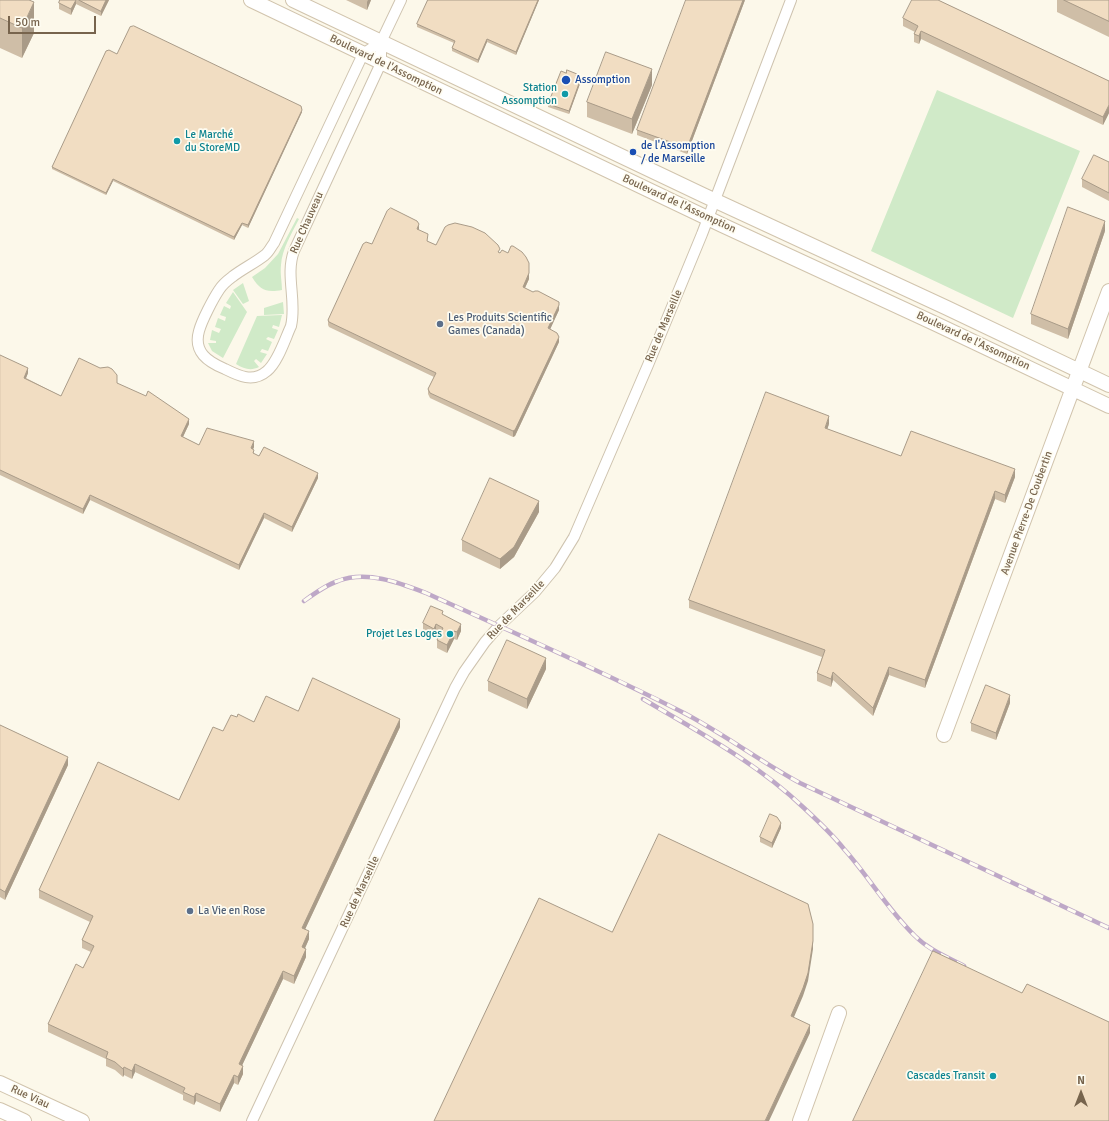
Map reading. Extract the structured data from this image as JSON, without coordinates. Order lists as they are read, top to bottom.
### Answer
{
  "streets": {
    "street": [
      "Boulevard de l'Assomption",
      "Rue Chauveau",
      "Rue de Marseille",
      "Avenue Pierre-De Coubertin",
      "Rue Viau"
    ]
  },
  "crossings": [
    ["Boulevard de l'Assomption", "Rue Chauveau"],
    ["Boulevard de l'Assomption", "Rue de Marseille"],
    ["Boulevard de l'Assomption", "Avenue Pierre-De Coubertin"]
  ],
  "places": [
    "Assomption",
    "Station Assomption",
    "Le Marché du StoreMD",
    "de l'Assomption / de Marseille",
    "Les Produits Scientific Games (Canada)",
    "Projet Les Loges",
    "La Vie en Rose",
    "Cascades Transit"
  ],
  "scale_bar": "50 m",
  "north": "top"
}
